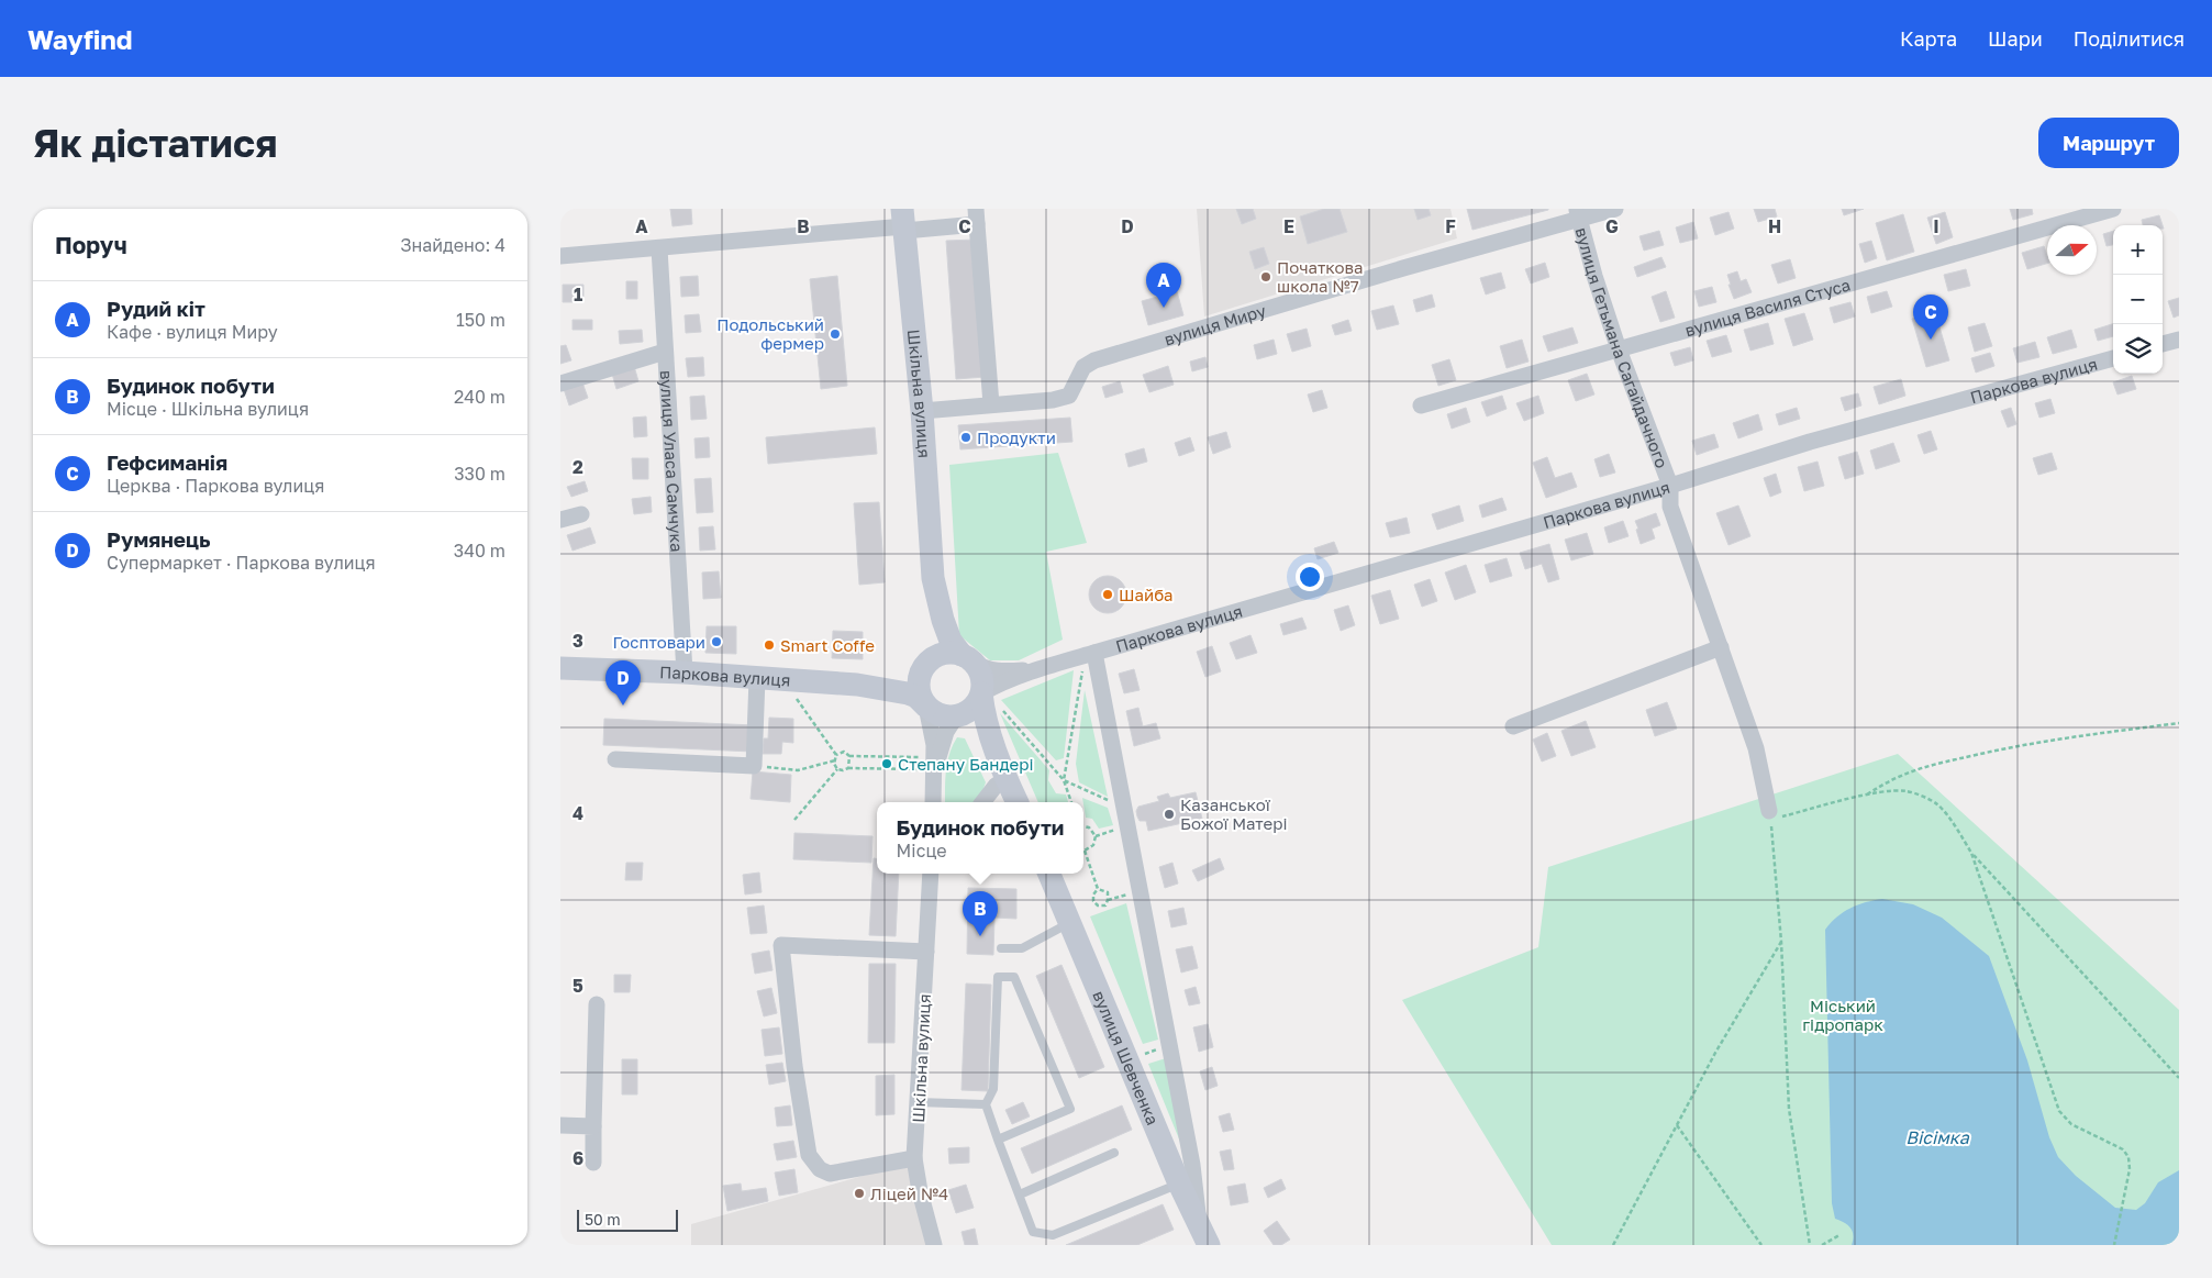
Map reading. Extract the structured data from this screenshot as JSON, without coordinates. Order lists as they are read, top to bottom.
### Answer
{
  "streets": {
    "main road": ["Паркова вулиця", "Шкільна вулиця", "вулиця Шевченка"],
    "street": [
      "вулиця Василя Стуса",
      "вулиця Миру",
      "вулиця Гетьмана Сагайдачного",
      "вулиця Уласа Самчука"
    ]
  },
  "crossings": [
    ["вулиця Василя Стуса", "вулиця Гетьмана Сагайдачного"],
    ["вулиця Миру", "вулиця Гетьмана Сагайдачного"],
    ["вулиця Миру", "Шкільна вулиця"],
    ["вулиця Гетьмана Сагайдачного", "Паркова вулиця"],
    ["Паркова вулиця", "Шкільна вулиця"],
    ["Паркова вулиця", "вулиця Уласа Самчука"]
  ],
  "water": ["Вісімка"],
  "parks": ["Міський гідропарк"],
  "places": [
    "Початкова школа №7",
    "Подольський фермер",
    "Продукти",
    "Шайба",
    "Госптовари",
    "Smart Coffe",
    "Степану Бандері",
    "Казанської Божої Матері",
    "Ліцей №4"
  ],
  "scale_bar": "50 m",
  "north": "right",
  "page": {
    "header": "Wayfind",
    "nav": ["Карта", "Шари", "Поділитися"],
    "buttons": "Маршрут",
    "title": "Як дістатися",
    "heading": ["Поруч", "Знайдено: 4"],
    "map_buttons": ["+", "−"],
    "pins": [
      "A",
      "C",
      "D",
      "B"
    ],
    "list": [
      {
        "mark": "A",
        "name": "Рудий кіт",
        "note": "Кафе · вулиця Миру",
        "value": "150 m"
      },
      {
        "mark": "B",
        "name": "Будинок побути",
        "note": "Місце · Шкільна вулиця",
        "value": "240 m"
      },
      {
        "mark": "C",
        "name": "Гефсиманія",
        "note": "Церква · Паркова вулиця",
        "value": "330 m"
      },
      {
        "mark": "D",
        "name": "Румянець",
        "note": "Супермаркет · Паркова вулиця",
        "value": "340 m"
      }
    ],
    "popup": ["Будинок побути", "Місце"],
    "scale": "50 m"
  },
  "grid": {
    "columns": [
      "A",
      "B",
      "C",
      "D",
      "E",
      "F",
      "G",
      "H",
      "I"
    ],
    "rows": [
      "1",
      "2",
      "3",
      "4",
      "5",
      "6"
    ]
  }
}
